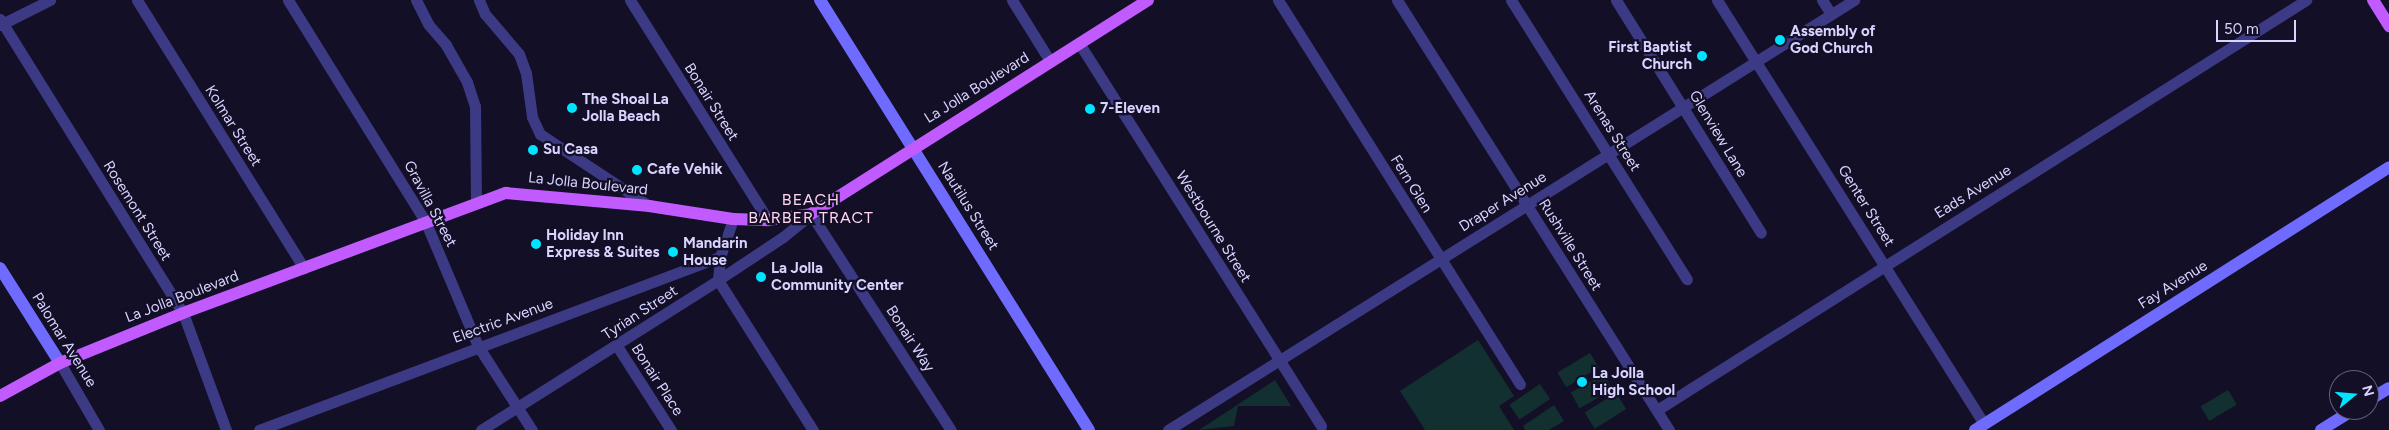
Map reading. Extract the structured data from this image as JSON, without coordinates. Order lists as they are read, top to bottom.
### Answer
{
  "streets": {
    "main road": ["La Jolla Boulevard"],
    "street": [
      "Bonair Street",
      "Kolmar Street",
      "Arenas Street",
      "Glenview Lane",
      "Fern Glen",
      "Eads Avenue",
      "Draper Avenue",
      "Gravilla Street",
      "Nautilus Street",
      "Genter Street",
      "Rosemont Street",
      "Westbourne Street",
      "Rushville Street",
      "Fay Avenue",
      "Tyrian Street",
      "Electric Avenue",
      "Bonair Way",
      "Palomar Avenue",
      "Bonair Place"
    ]
  },
  "crossings": [
    ["La Jolla Boulevard", "Bonair Street"],
    ["La Jolla Boulevard", "Kolmar Street"],
    ["La Jolla Boulevard", "Gravilla Street"],
    ["La Jolla Boulevard", "Nautilus Street"],
    ["La Jolla Boulevard", "Rosemont Street"],
    ["La Jolla Boulevard", "Westbourne Street"],
    ["La Jolla Boulevard", "Tyrian Street"],
    ["La Jolla Boulevard", "Bonair Way"],
    ["La Jolla Boulevard", "Palomar Avenue"],
    ["Arenas Street", "Draper Avenue"],
    ["Glenview Lane", "Draper Avenue"],
    ["Fern Glen", "Draper Avenue"],
    ["Eads Avenue", "Genter Street"],
    ["Eads Avenue", "Rushville Street"],
    ["Draper Avenue", "Genter Street"],
    ["Draper Avenue", "Westbourne Street"],
    ["Draper Avenue", "Rushville Street"],
    ["Gravilla Street", "Tyrian Street"],
    ["Gravilla Street", "Electric Avenue"],
    ["Genter Street", "Fay Avenue"],
    ["Tyrian Street", "Bonair Way"],
    ["Tyrian Street", "Bonair Place"]
  ],
  "districts": ["BEACH BARBER TRACT"],
  "places": [
    "Assembly of God Church",
    "First Baptist Church",
    "The Shoal La Jolla Beach",
    "7-Eleven",
    "Su Casa",
    "Cafe Vehik",
    "Holiday Inn Express & Suites",
    "Mandarin House",
    "La Jolla Community Center",
    "La Jolla High School"
  ],
  "scale_bar": "50 m",
  "north": "right"
}
